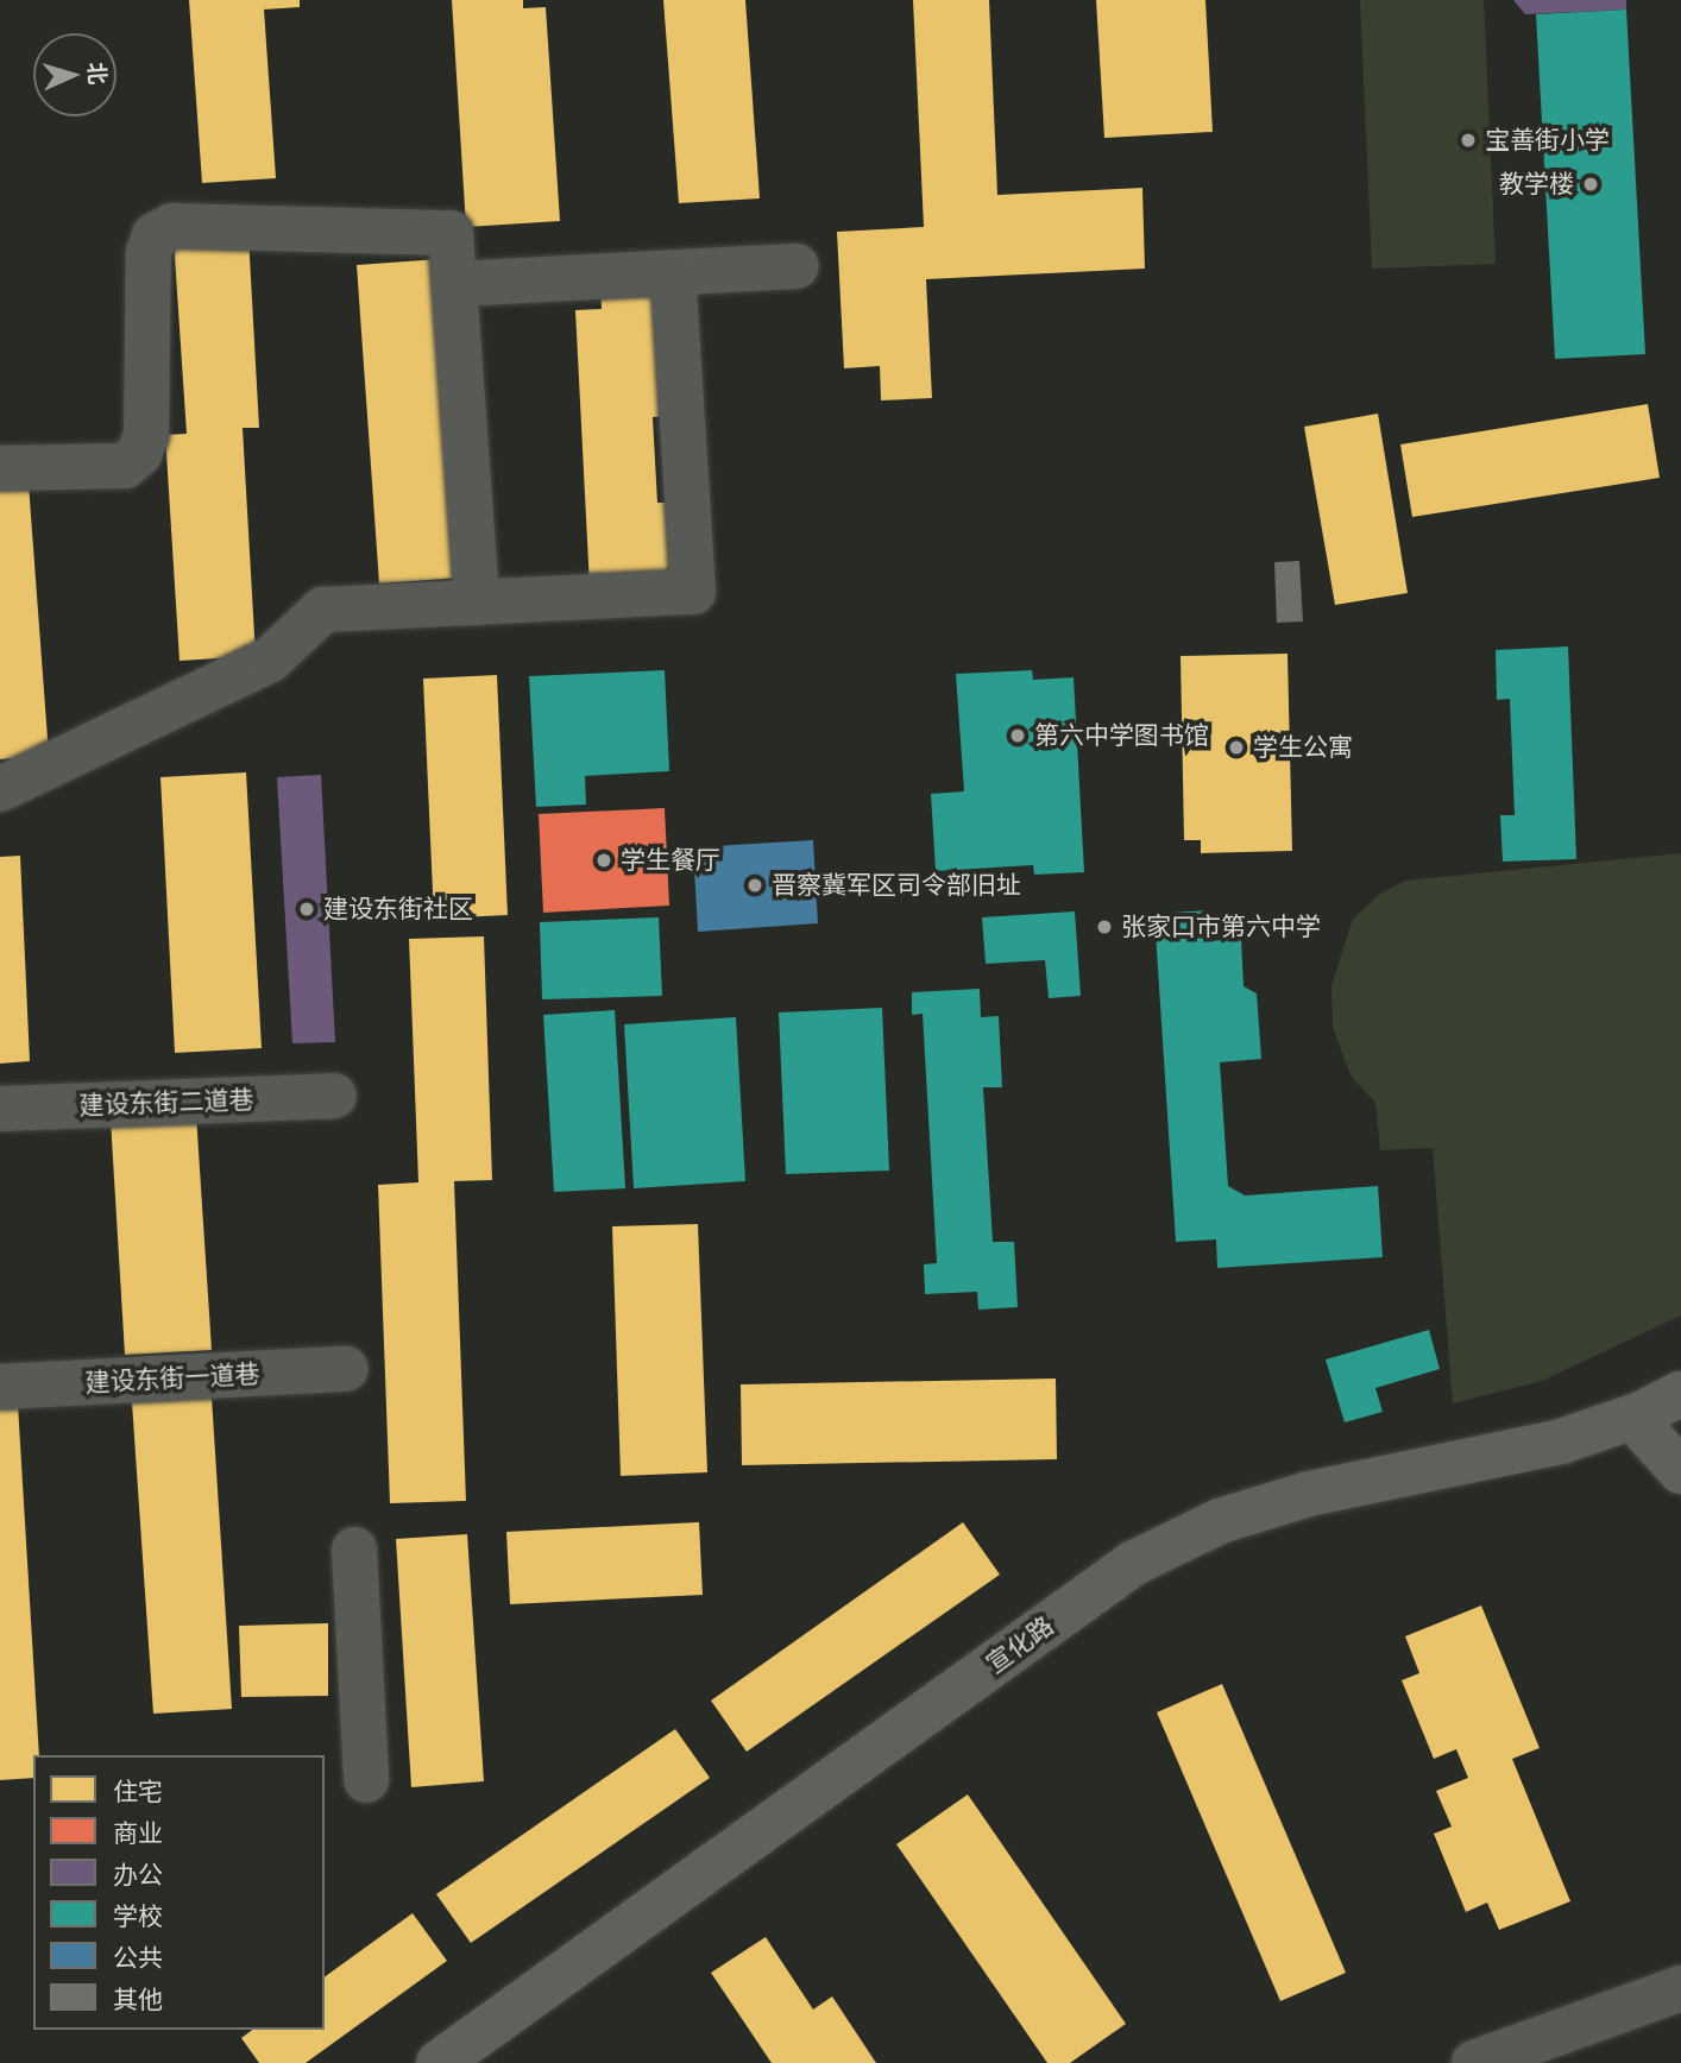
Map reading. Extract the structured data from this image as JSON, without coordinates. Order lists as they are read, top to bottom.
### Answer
{
  "streets": {
    "main road": ["宣化路"],
    "street": ["建设东街二道巷", "建设东街一道巷"]
  },
  "places": [
    "宝善街小学",
    "教学楼",
    "第六中学图书馆",
    "学生公寓",
    "学生餐厅",
    "晋察冀军区司令部旧址",
    "建设东街社区",
    "张家口市第六中学"
  ],
  "legend": [
    "住宅",
    "商业",
    "办公",
    "学校",
    "公共",
    "其他"
  ],
  "north": "right"
}
